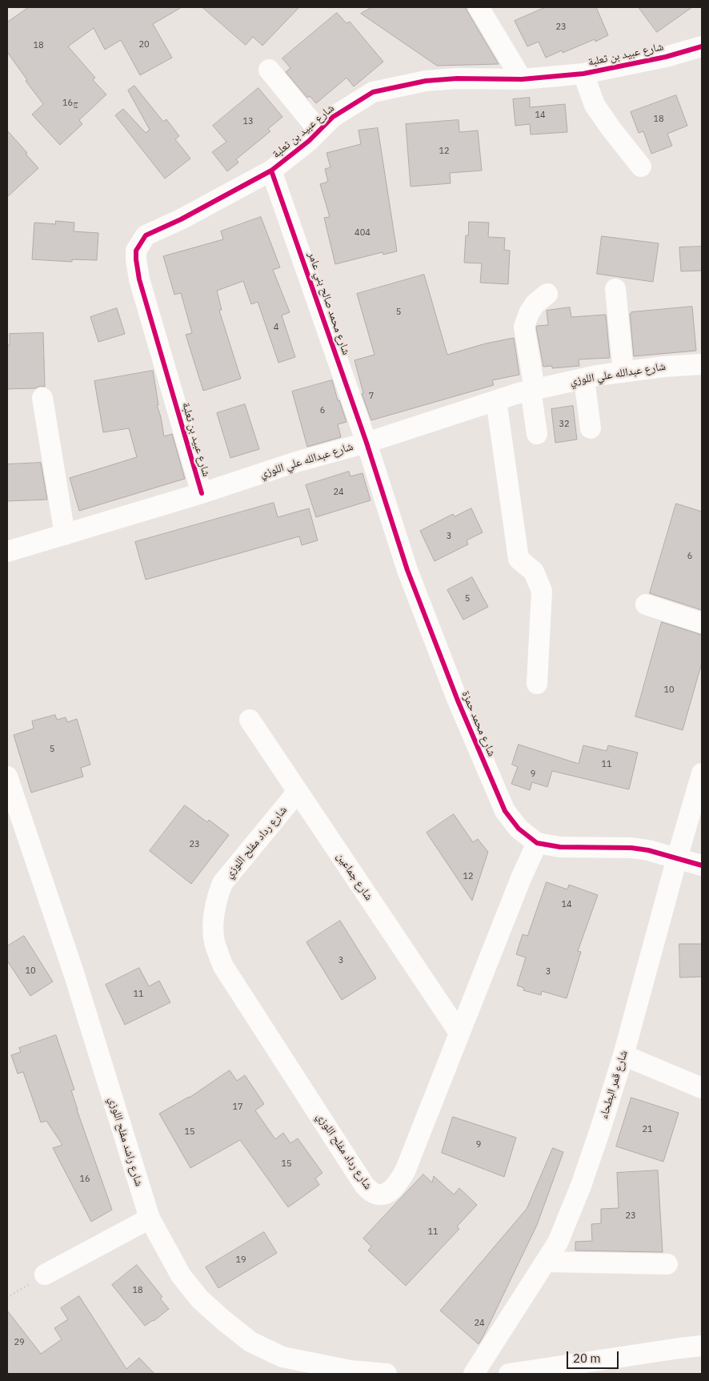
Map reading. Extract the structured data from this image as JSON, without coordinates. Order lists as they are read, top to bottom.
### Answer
{
  "streets": {
    "street": [
      "شارع عبيد بن ثعلبة",
      "شارع محمد صالح بني عامر",
      "شارع عبدالله علي اللوزي",
      "شارع محمد حمزة",
      "شارع رداد مفلح اللوزي",
      "شارع جماعين",
      "شارع قمر البطحاء",
      "شارع راشد مفلح اللوزي"
    ]
  },
  "crossings": [
    ["شارع عبيد بن ثعلبة", "شارع محمد صالح بني عامر"],
    ["شارع عبيد بن ثعلبة", "شارع عبدالله علي اللوزي"],
    ["شارع محمد صالح بني عامر", "شارع عبدالله علي اللوزي"],
    ["شارع محمد صالح بني عامر", "شارع محمد حمزة"],
    ["شارع عبدالله علي اللوزي", "شارع محمد حمزة"],
    ["شارع محمد حمزة", "شارع رداد مفلح اللوزي"],
    ["شارع محمد حمزة", "شارع قمر البطحاء"],
    ["شارع رداد مفلح اللوزي", "شارع جماعين"]
  ],
  "house_numbers": [
    "23",
    "20",
    "18",
    "16ج",
    "14",
    "18",
    "13",
    "12",
    "404",
    "5",
    "4",
    "7",
    "6",
    "32",
    "24",
    "3",
    "6",
    "5",
    "10",
    "5",
    "11",
    "9",
    "23",
    "12",
    "14",
    "3",
    "10",
    "3",
    "11",
    "17",
    "21",
    "15",
    "9",
    "15",
    "16",
    "23",
    "11",
    "19",
    "18",
    "24",
    "29"
  ],
  "scale_bar": "20 m"
}
